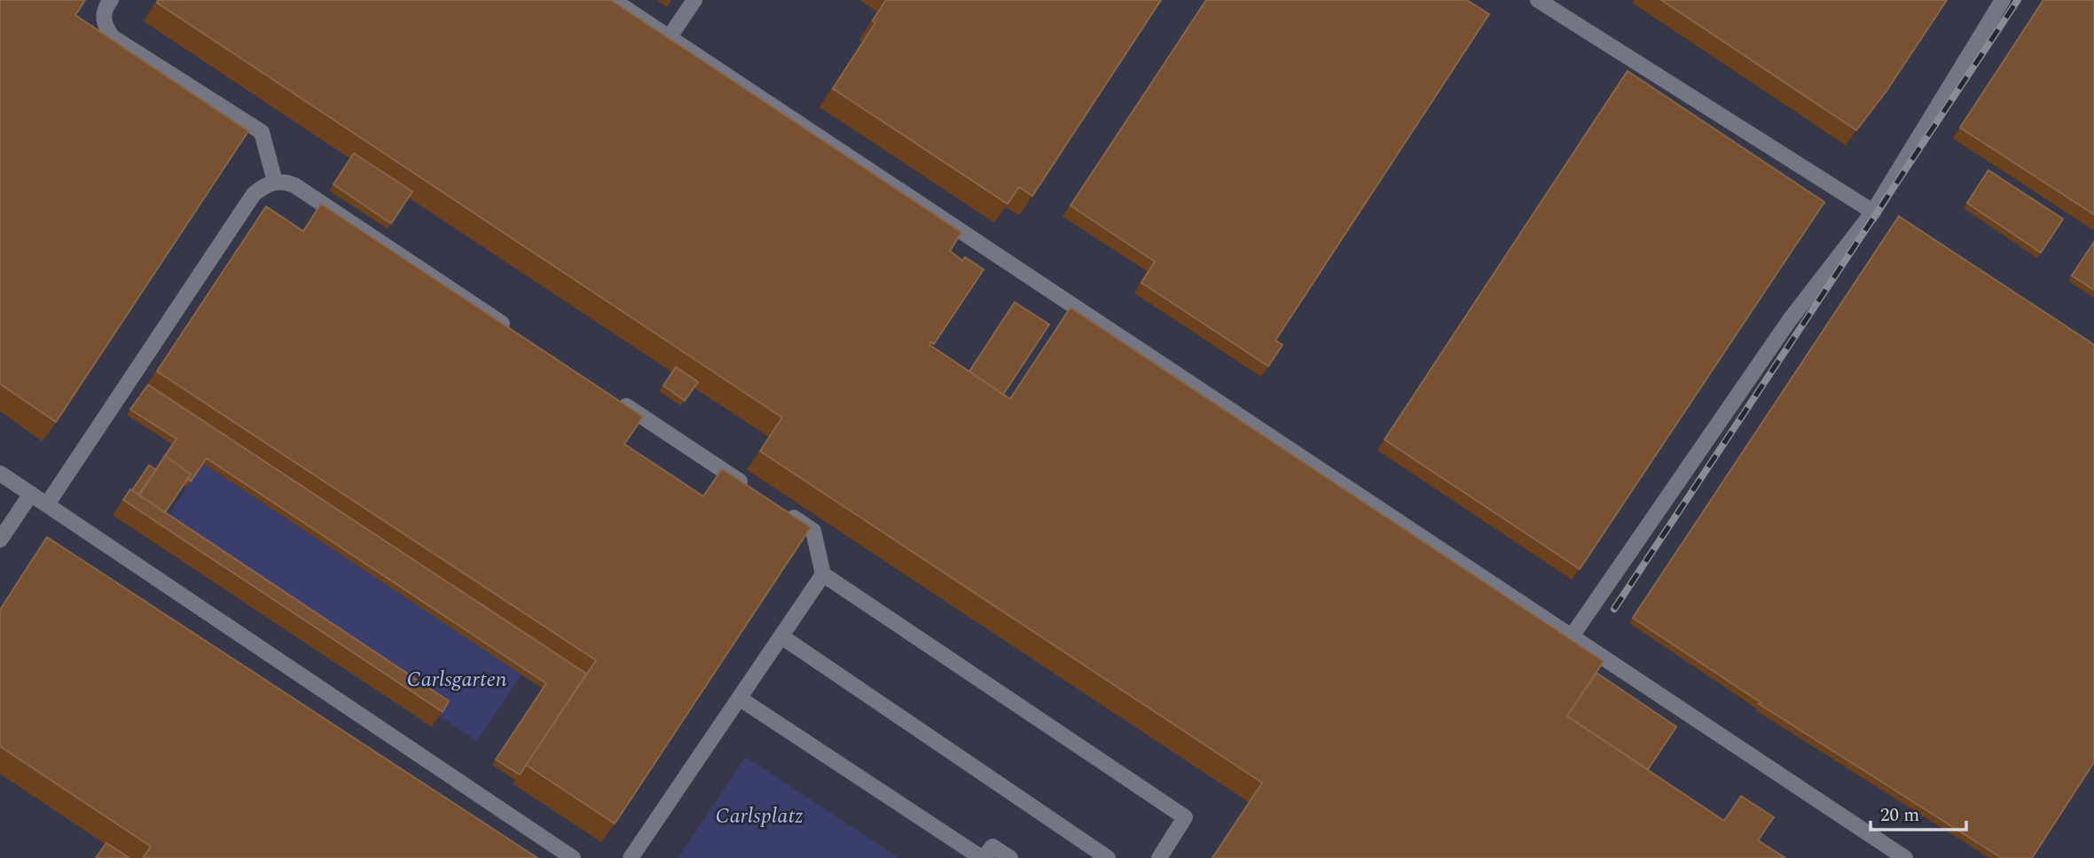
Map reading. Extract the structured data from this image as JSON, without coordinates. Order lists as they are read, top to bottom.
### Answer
{
  "parks": ["Carlsgarten", "Carlsplatz"],
  "scale_bar": "20 m"
}
